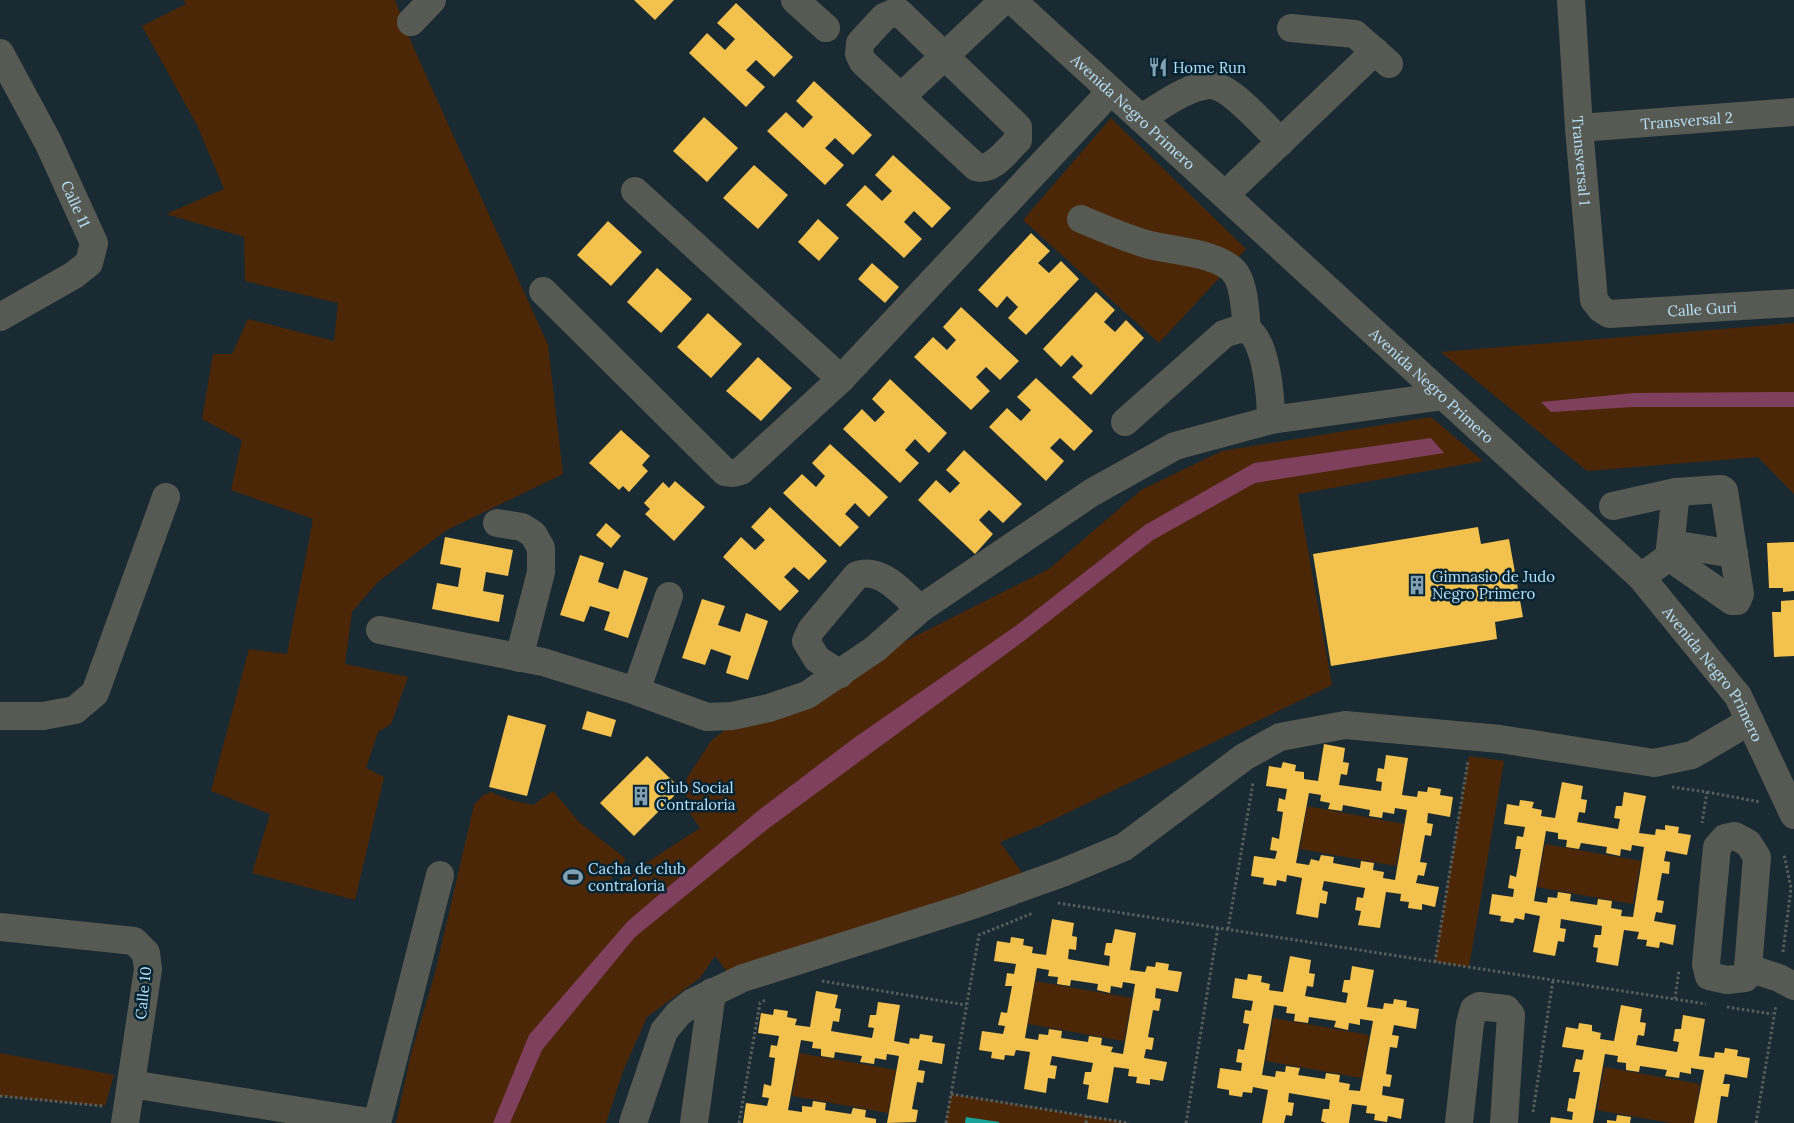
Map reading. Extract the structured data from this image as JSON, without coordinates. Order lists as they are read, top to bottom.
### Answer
{
  "streets": {
    "street": [
      "Avenida Negro Primero",
      "Transversal 2",
      "Transversal 1",
      "Calle 11",
      "Calle Guri",
      "Calle 10"
    ]
  },
  "crossings": [
    ["Transversal 2", "Transversal 1"],
    ["Transversal 1", "Calle Guri"]
  ],
  "places": {
    "restaurant": ["Home Run"],
    "building": ["Gimnasio de Judo Negro Primero", "Club Social Contraloria"],
    "sports": ["Cacha de club contraloria"]
  }
}
